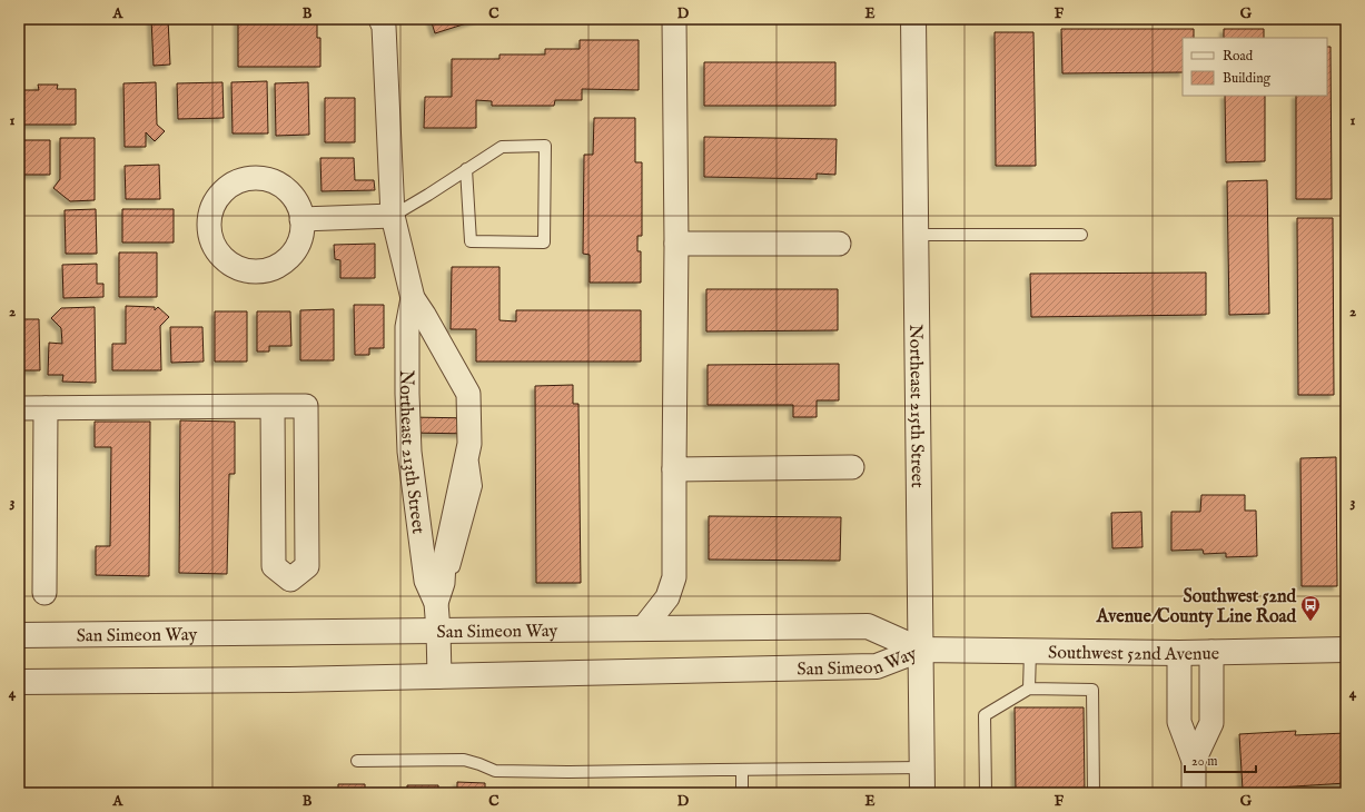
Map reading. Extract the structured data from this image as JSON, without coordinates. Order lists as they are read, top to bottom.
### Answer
{
  "streets": {
    "street": [
      "Northeast 215th Street",
      "Northeast 213th Street",
      "San Simeon Way",
      "Southwest 52nd Avenue"
    ]
  },
  "crossings": [
    ["Northeast 215th Street", "San Simeon Way"],
    ["Northeast 215th Street", "Southwest 52nd Avenue"],
    ["Northeast 213th Street", "San Simeon Way"],
    ["San Simeon Way", "Southwest 52nd Avenue"]
  ],
  "places": {
    "bus stop": ["Southwest 52nd Avenue/County Line Road"]
  },
  "legend": ["Road", "Building"],
  "scale_bar": "20 m",
  "grid": {
    "columns": [
      "A",
      "B",
      "C",
      "D",
      "E",
      "F",
      "G"
    ],
    "rows": [
      "1",
      "2",
      "3",
      "4"
    ]
  }
}
